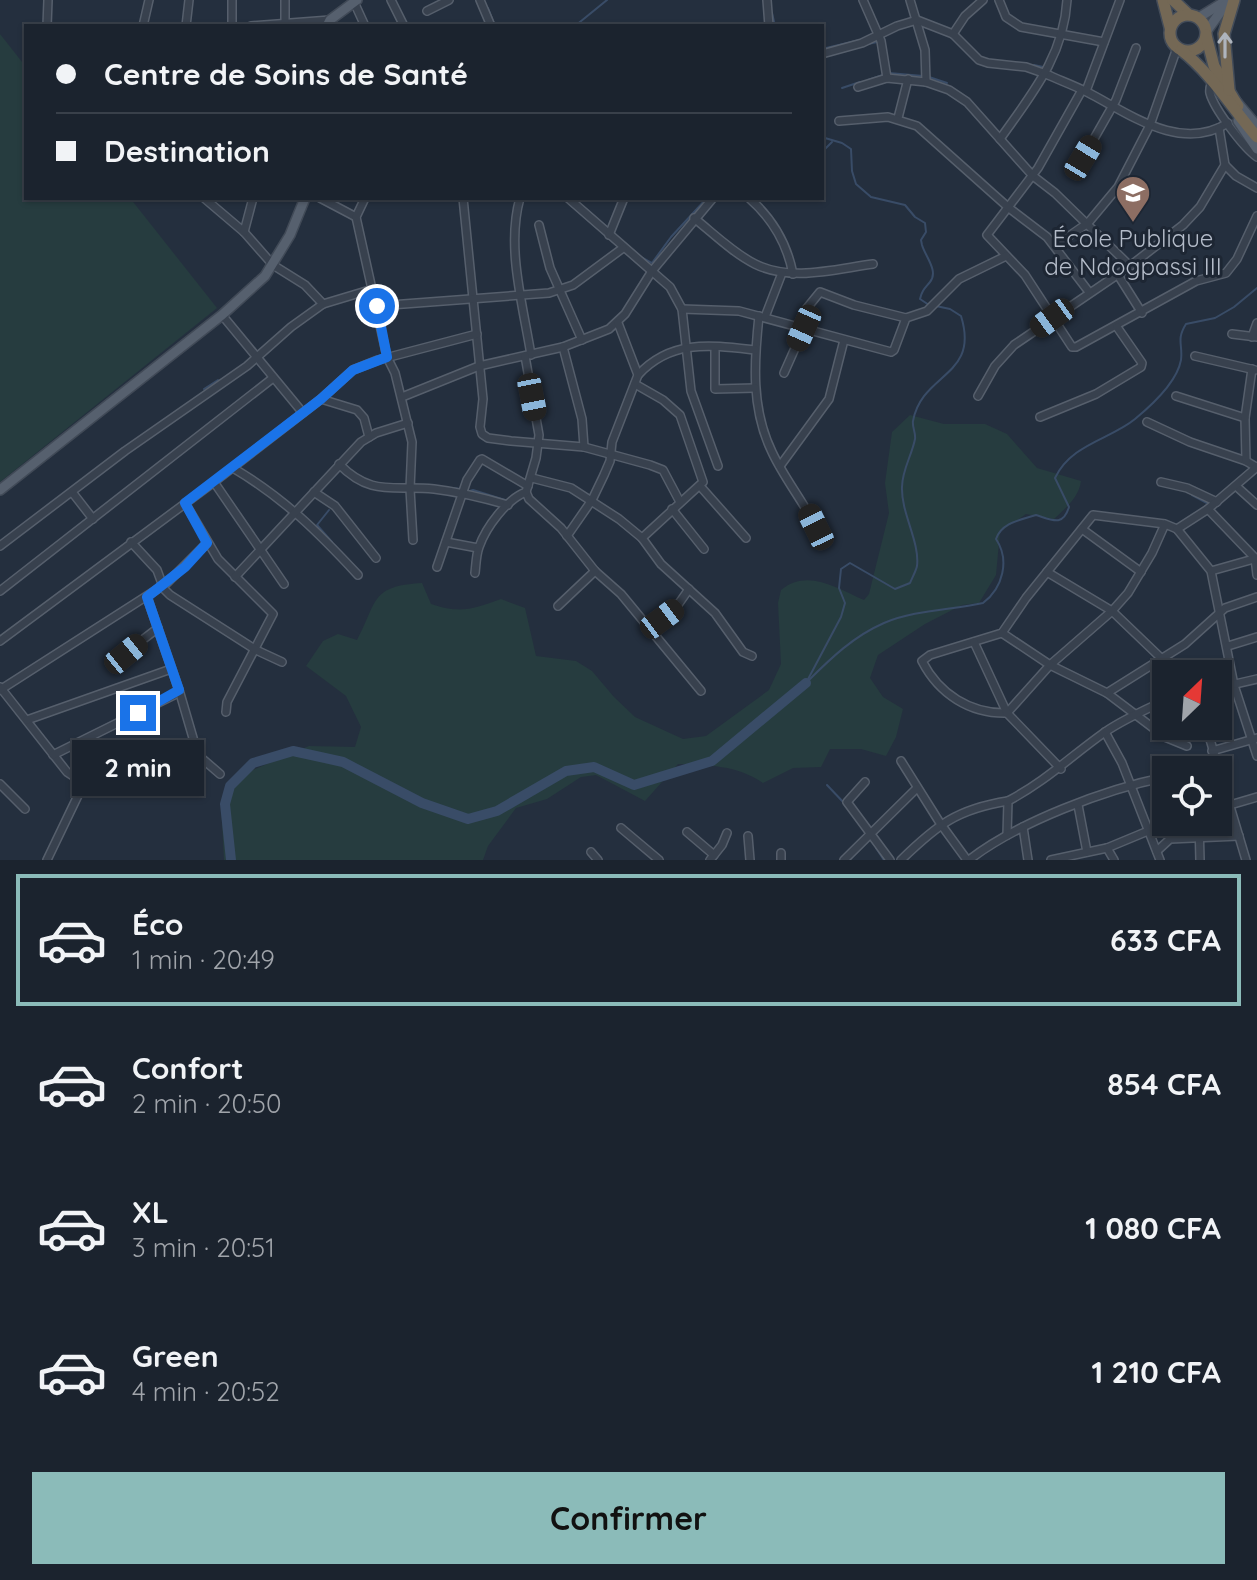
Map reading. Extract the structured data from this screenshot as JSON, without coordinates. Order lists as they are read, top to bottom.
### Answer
{
  "places": {
    "school or university": ["École Publique de Ndogpassi III"]
  },
  "north": "top right",
  "page": {
    "banner": ["Centre de Soins de Santé", "Destination"],
    "bubble": "2 min",
    "list": [
      {
        "name": "Éco",
        "note": "1 min · 20:49",
        "value": "633 CFA"
      },
      {
        "name": "Confort",
        "note": "2 min · 20:50",
        "value": "854 CFA"
      },
      {
        "name": "XL",
        "note": "3 min · 20:51",
        "value": "1 080 CFA"
      },
      {
        "name": "Green",
        "note": "4 min · 20:52",
        "value": "1 210 CFA"
      }
    ],
    "buttons": "Confirmer"
  }
}
